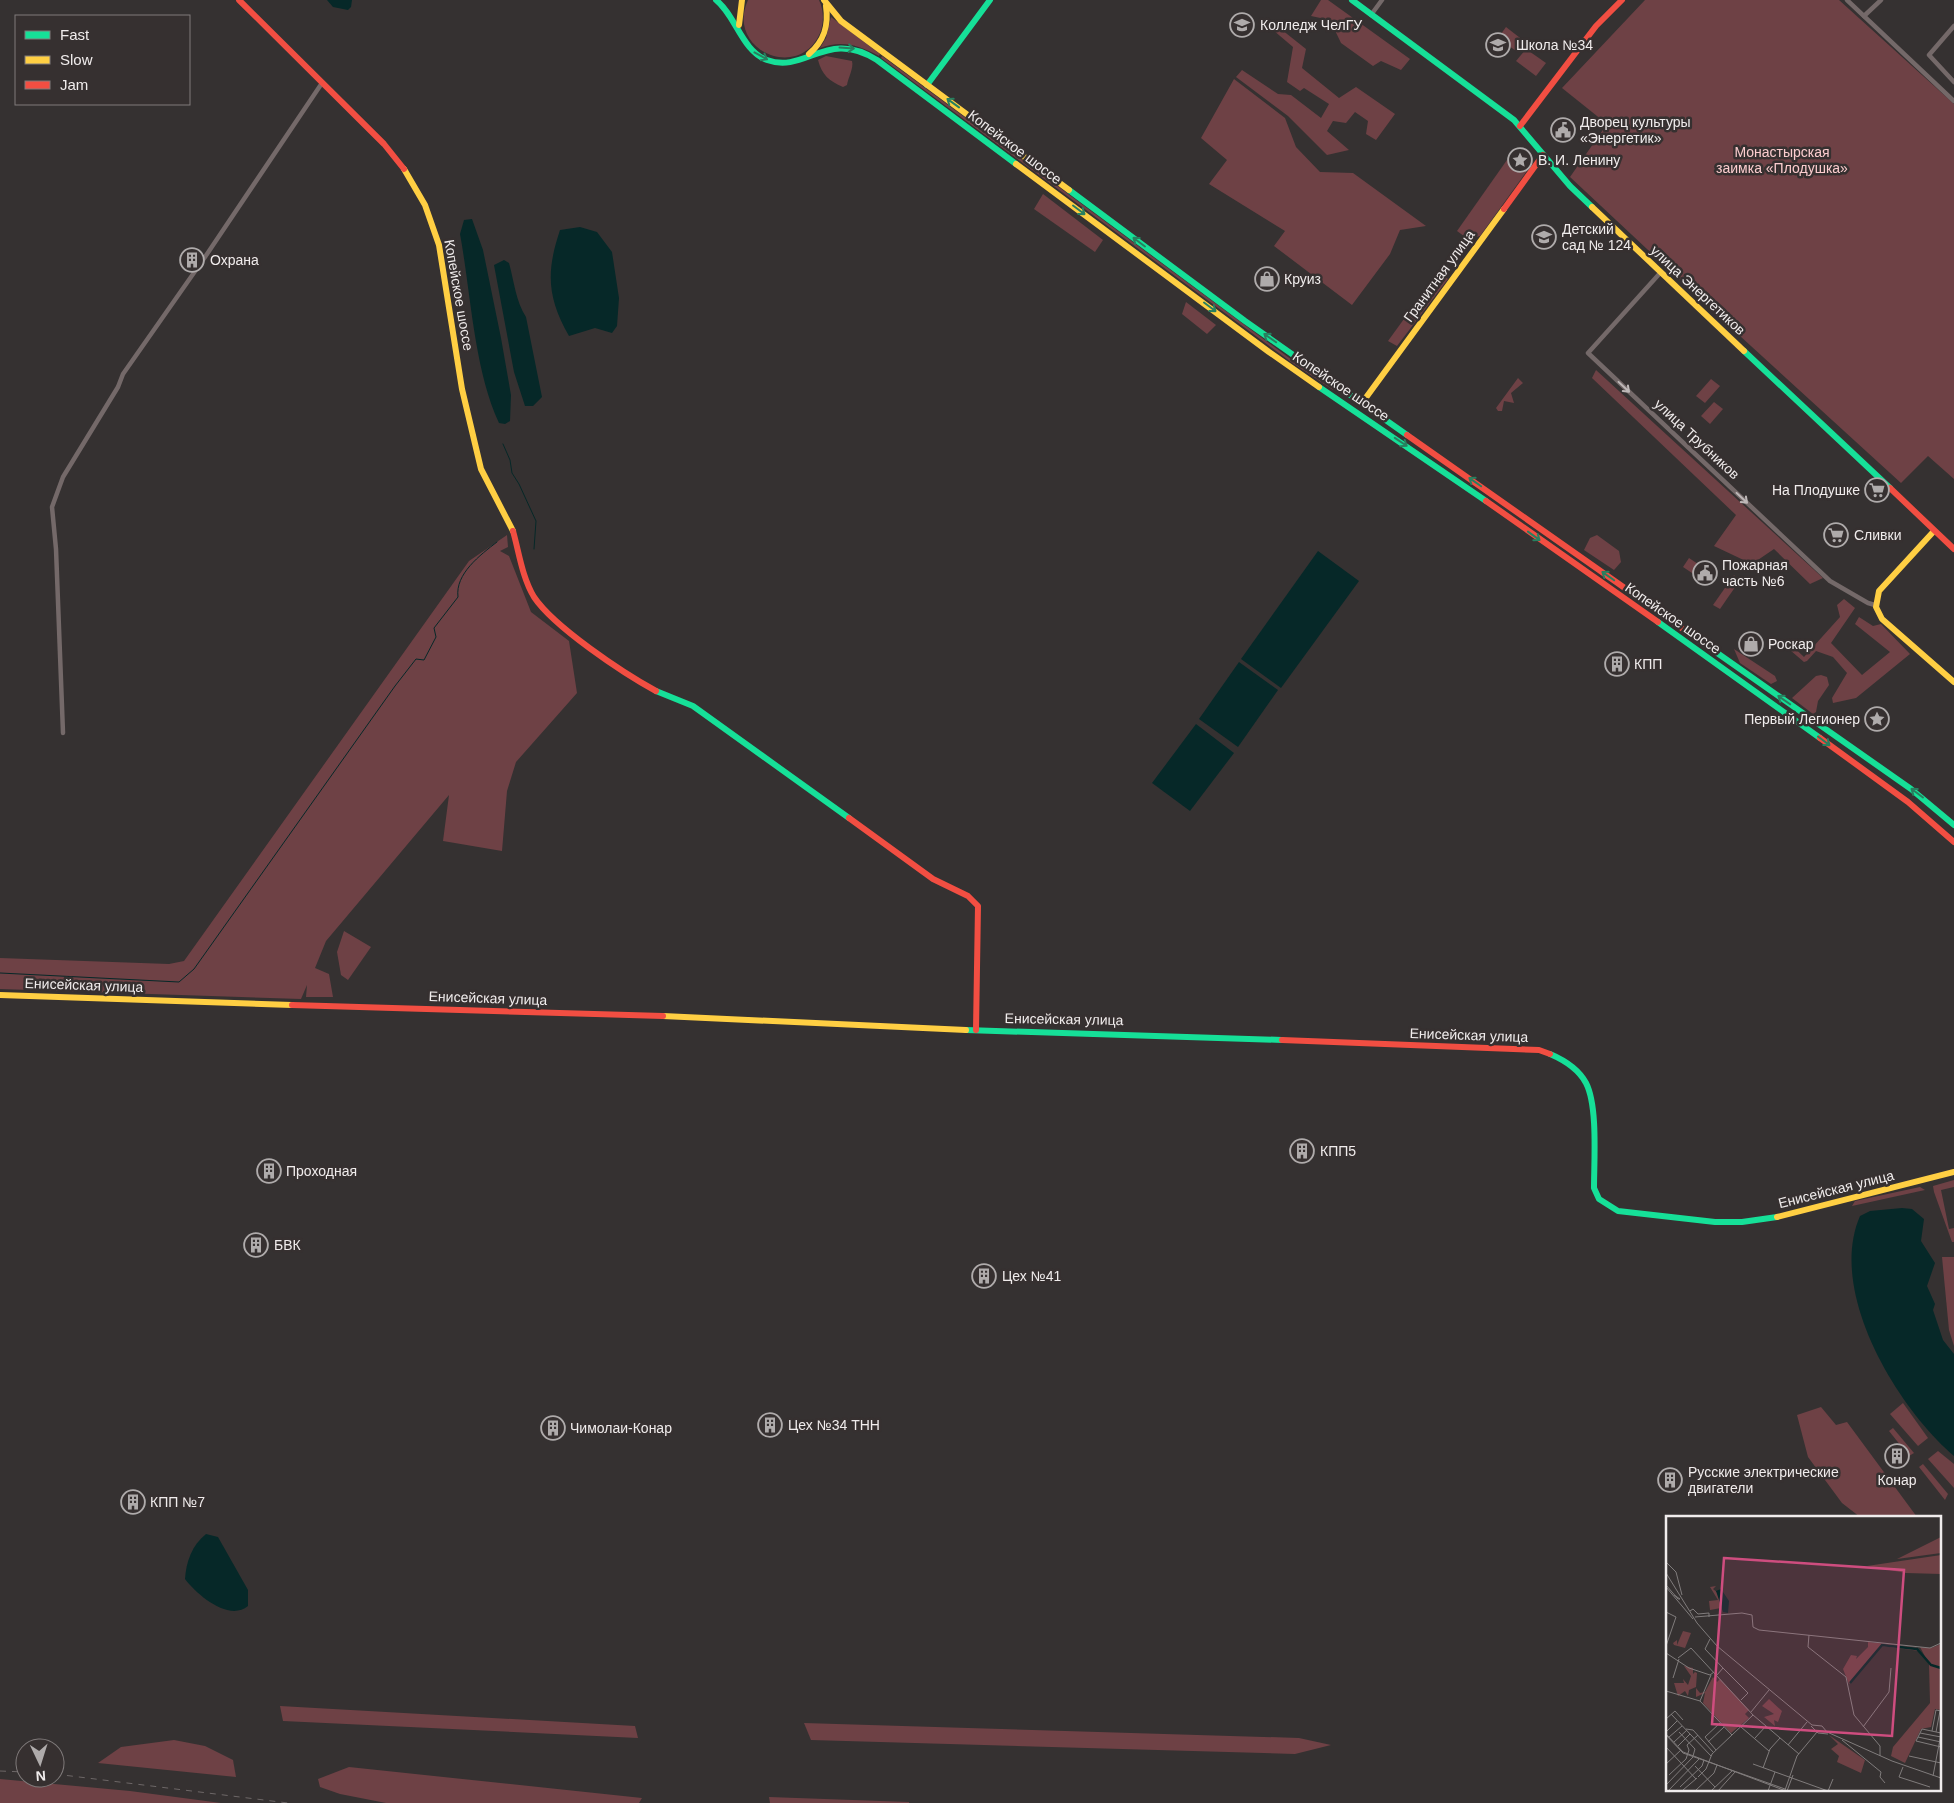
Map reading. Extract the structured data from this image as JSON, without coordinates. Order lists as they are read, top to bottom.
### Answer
{
  "streets": {
    "street": [
      "Копейское шоссе",
      "Гранитная улица",
      "улица Энергетиков",
      "улица Трубников",
      "Енисейская улица"
    ]
  },
  "crossings": [
    ["Копейское шоссе", "Гранитная улица"],
    ["Копейское шоссе", "Енисейская улица"],
    ["Гранитная улица", "улица Энергетиков"],
    ["улица Энергетиков", "улица Трубников"]
  ],
  "one_way": ["улица Трубников"],
  "parks": ["Монастырская заимка «Плодушка»"],
  "places": {
    "school or university": ["Колледж ЧелГУ", "Школа №34", "Детский сад № 124"],
    "public building": ["Дворец культуры «Энергетик»", "Пожарная часть №6"],
    "place": ["В. И. Ленину", "Первый Легионер"],
    "building": [
      "Охрана",
      "КПП",
      "КПП5",
      "Проходная",
      "БВК",
      "Цех №41",
      "Цех №34 ТНН",
      "Чимолаи-Конар",
      "Конар",
      "Русские электрические двигатели",
      "КПП №7"
    ],
    "shop": ["Круиз", "Роскар"],
    "supermarket": ["На Плодушке", "Сливки"]
  },
  "legend": ["Fast", "Slow", "Jam"],
  "north": "bottom"
}
